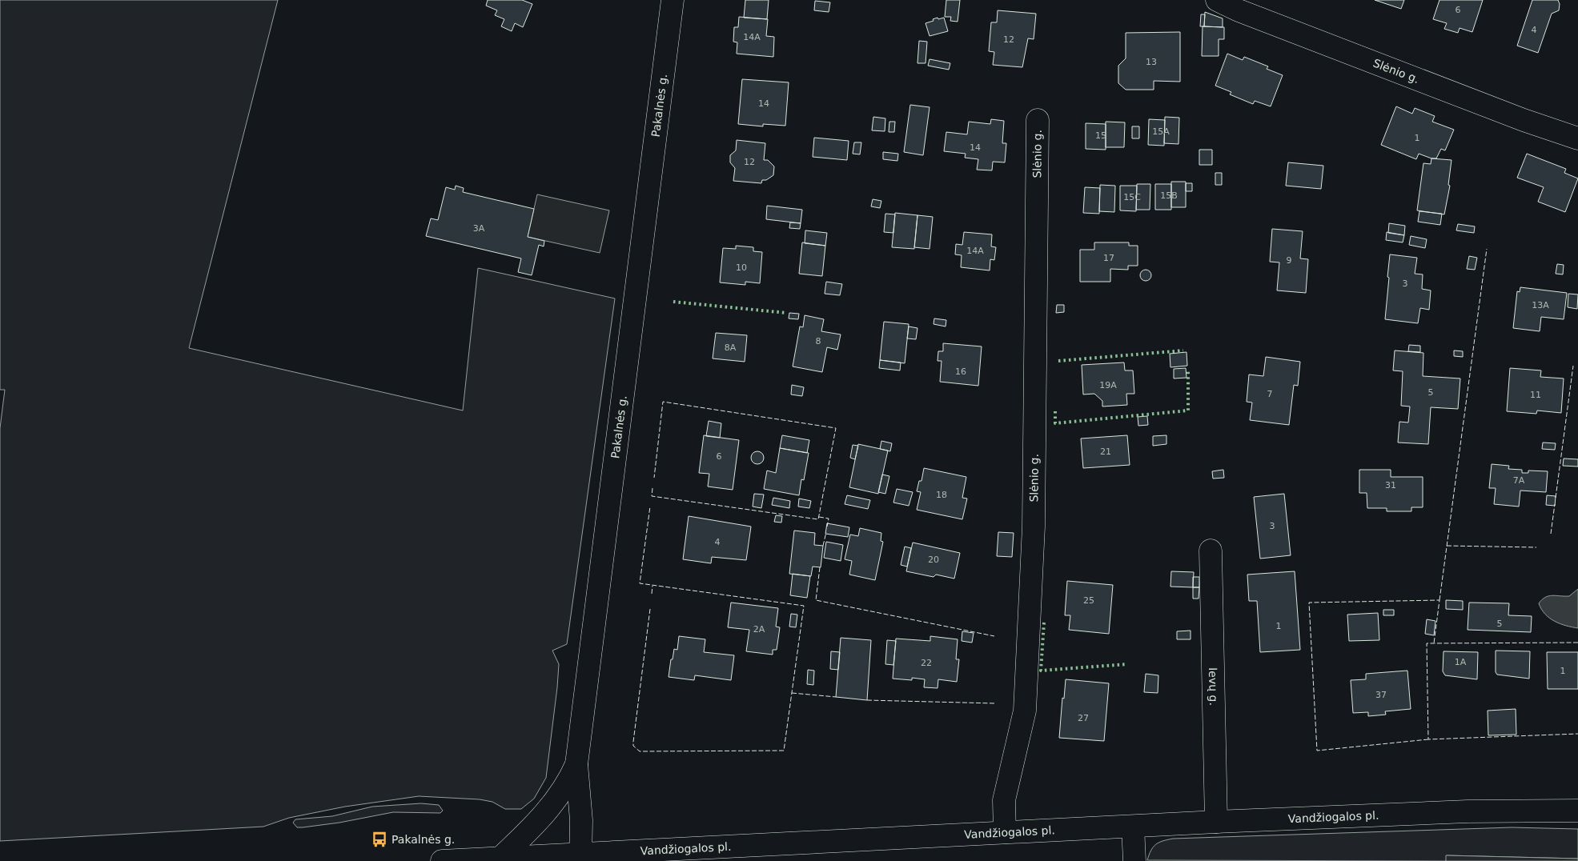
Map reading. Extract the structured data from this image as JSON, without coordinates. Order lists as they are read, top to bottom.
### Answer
{
  "streets": {
    "street": [
      "Slėnio g.",
      "Pakalnės g.",
      "Ievų g.",
      "Vandžiogalos pl."
    ]
  },
  "crossings": [
    ["Slėnio g.", "Vandžiogalos pl."],
    ["Pakalnės g.", "Vandžiogalos pl."],
    ["Ievų g.", "Vandžiogalos pl."]
  ],
  "places": {
    "bus stop": ["Pakalnės g."]
  },
  "house_numbers": [
    "6",
    "4",
    "14A",
    "12",
    "13",
    "14",
    "15A",
    "15",
    "1",
    "14",
    "12",
    "15B",
    "15C",
    "3A",
    "14A",
    "17",
    "9",
    "10",
    "3",
    "13A",
    "8",
    "8A",
    "16",
    "19A",
    "5",
    "7",
    "11",
    "21",
    "6",
    "7A",
    "31",
    "18",
    "3",
    "4",
    "20",
    "25",
    "5",
    "1",
    "2A",
    "1A",
    "22",
    "1",
    "37",
    "27"
  ]
}
